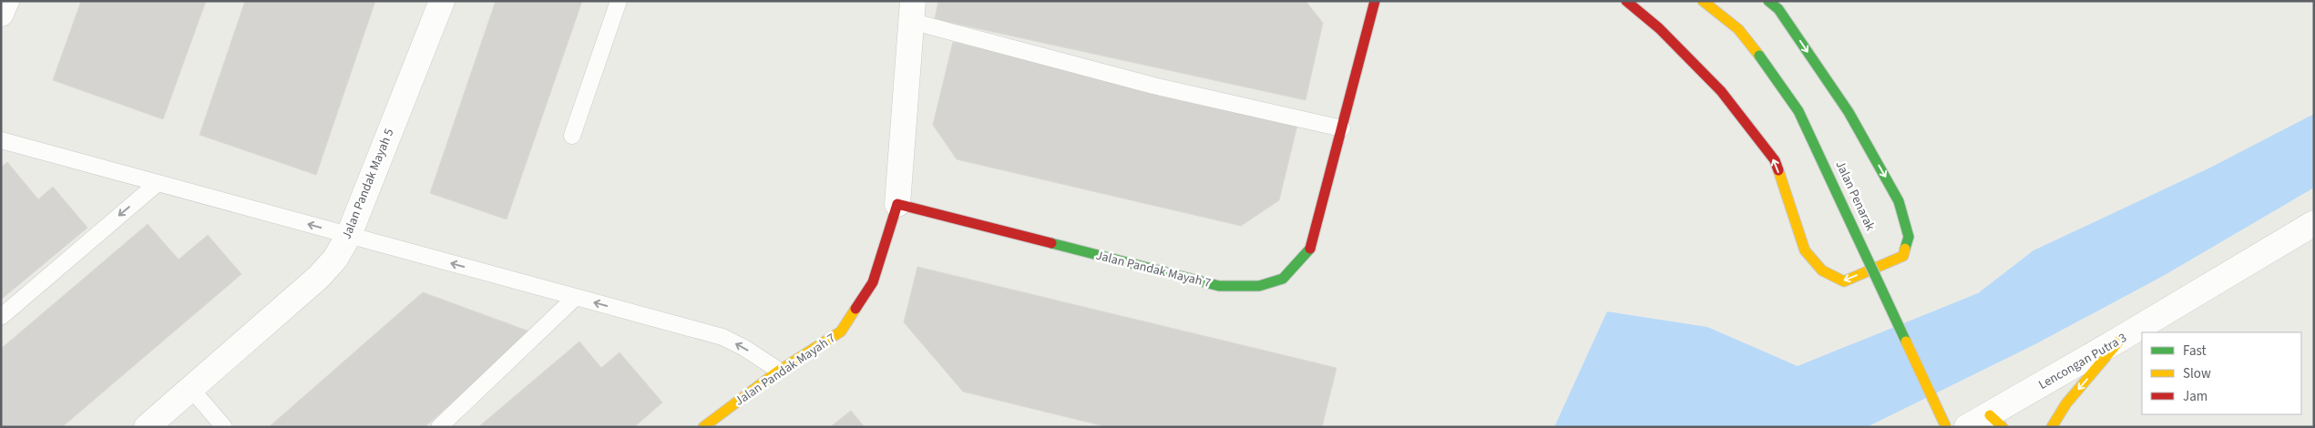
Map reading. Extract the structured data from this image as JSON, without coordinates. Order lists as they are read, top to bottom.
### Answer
{
  "streets": {
    "main road": ["Jalan Penarak", "Jalan Pandak Mayah 7"],
    "street": ["Jalan Pandak Mayah 5", "Lencongan Putra 3"]
  },
  "legend": ["Fast", "Slow", "Jam"]
}
